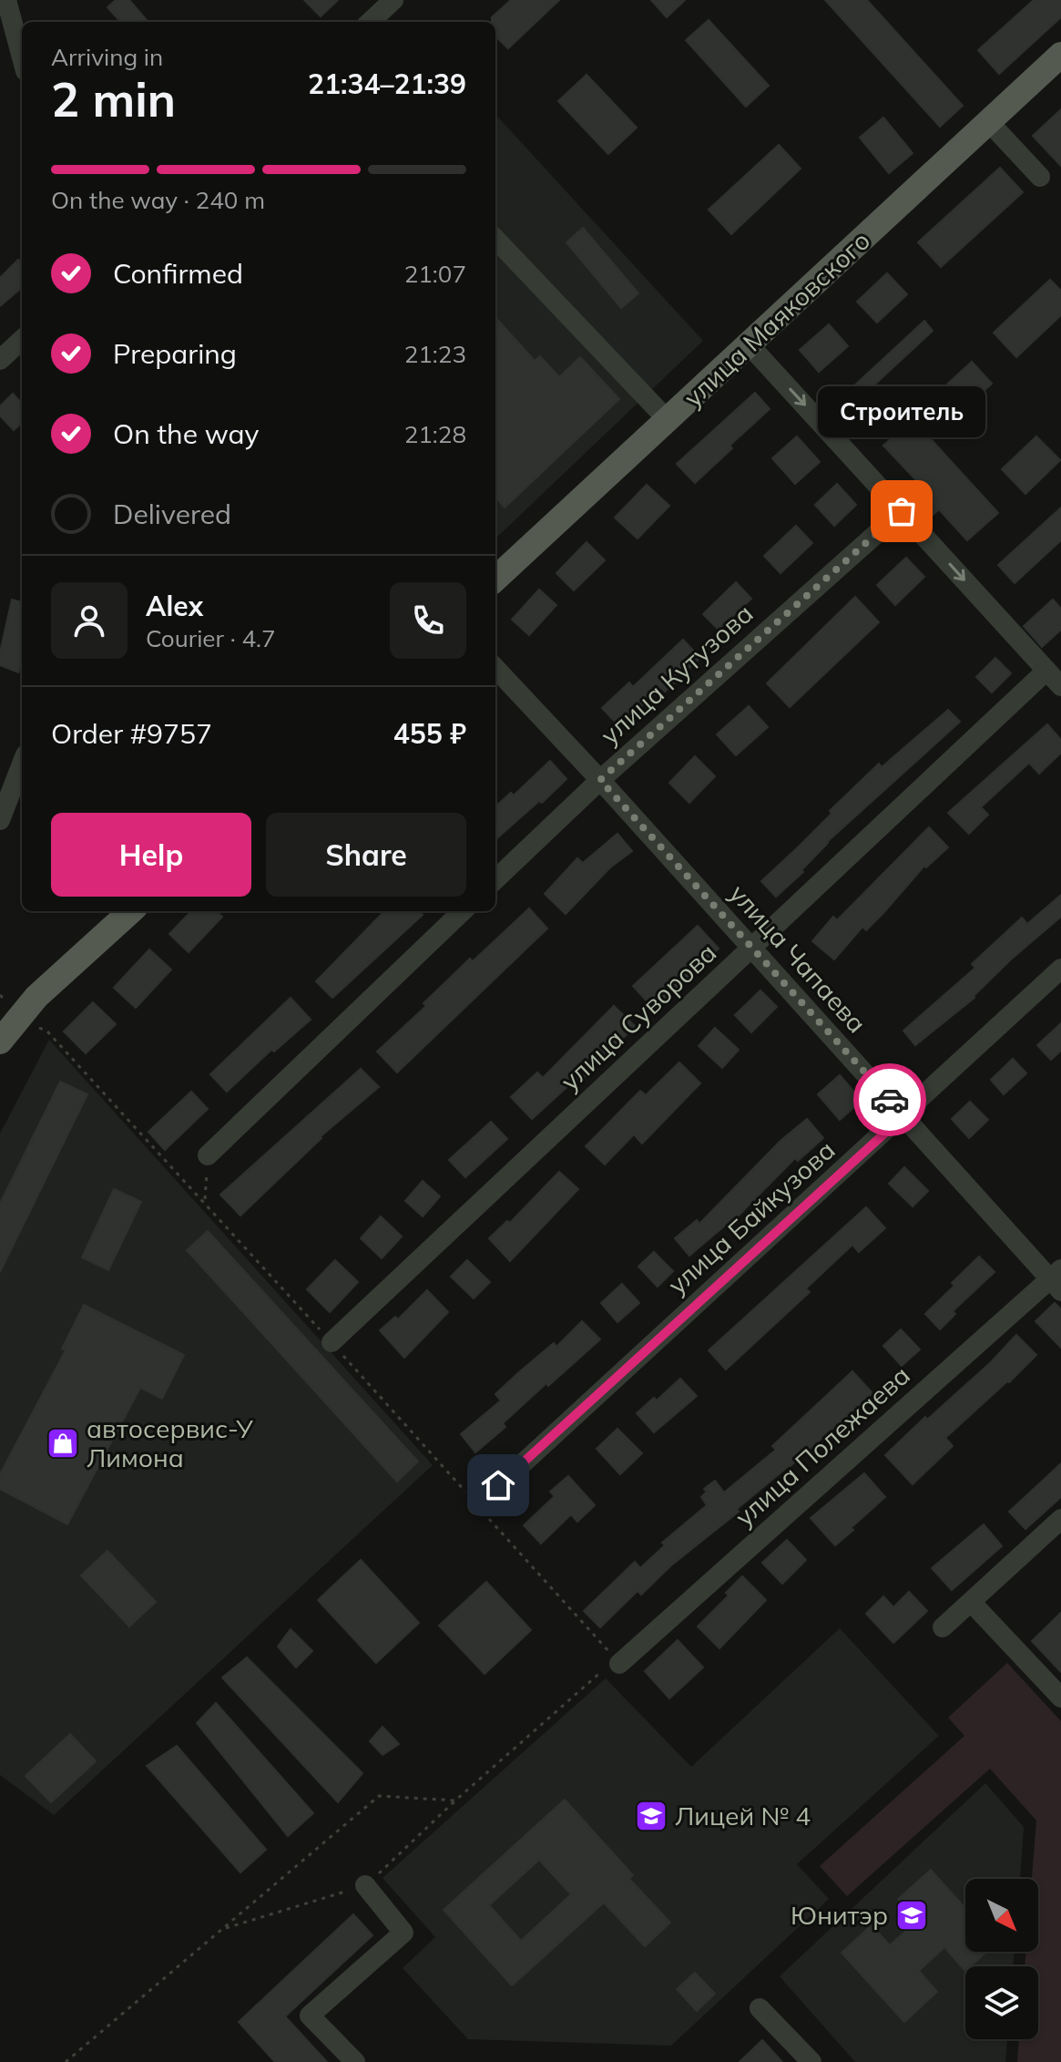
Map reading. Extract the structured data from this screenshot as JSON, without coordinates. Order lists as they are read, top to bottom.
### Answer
{
  "streets": {
    "main road": ["улица Маяковского"],
    "street": [
      "улица Кутузова",
      "улица Чапаева",
      "улица Суворова",
      "улица Байкузова",
      "улица Полежаева"
    ]
  },
  "crossings": [
    ["улица Кутузова", "улица Чапаева"],
    ["улица Чапаева", "улица Суворова"],
    ["улица Чапаева", "улица Байкузова"],
    ["улица Чапаева", "улица Полежаева"]
  ],
  "places": {
    "other": ["Строитель"],
    "shop": ["автосервис-У Лимона"],
    "school or university": ["Лицей № 4", "Юнитэр"]
  },
  "north": "bottom right",
  "page": {
    "heading": ["2 min", "Arriving in", "21:34–21:39"],
    "panel": [
      "Alex",
      "Courier · 4.7",
      "Order #9757",
      "455 ₽"
    ],
    "bar": "On the way · 240 m",
    "list": [
      ["Confirmed", "21:07"],
      ["Preparing", "21:23"],
      ["On the way", "21:28"],
      "Delivered"
    ],
    "bubble": "Строитель",
    "buttons": ["Help", "Share"]
  }
}
